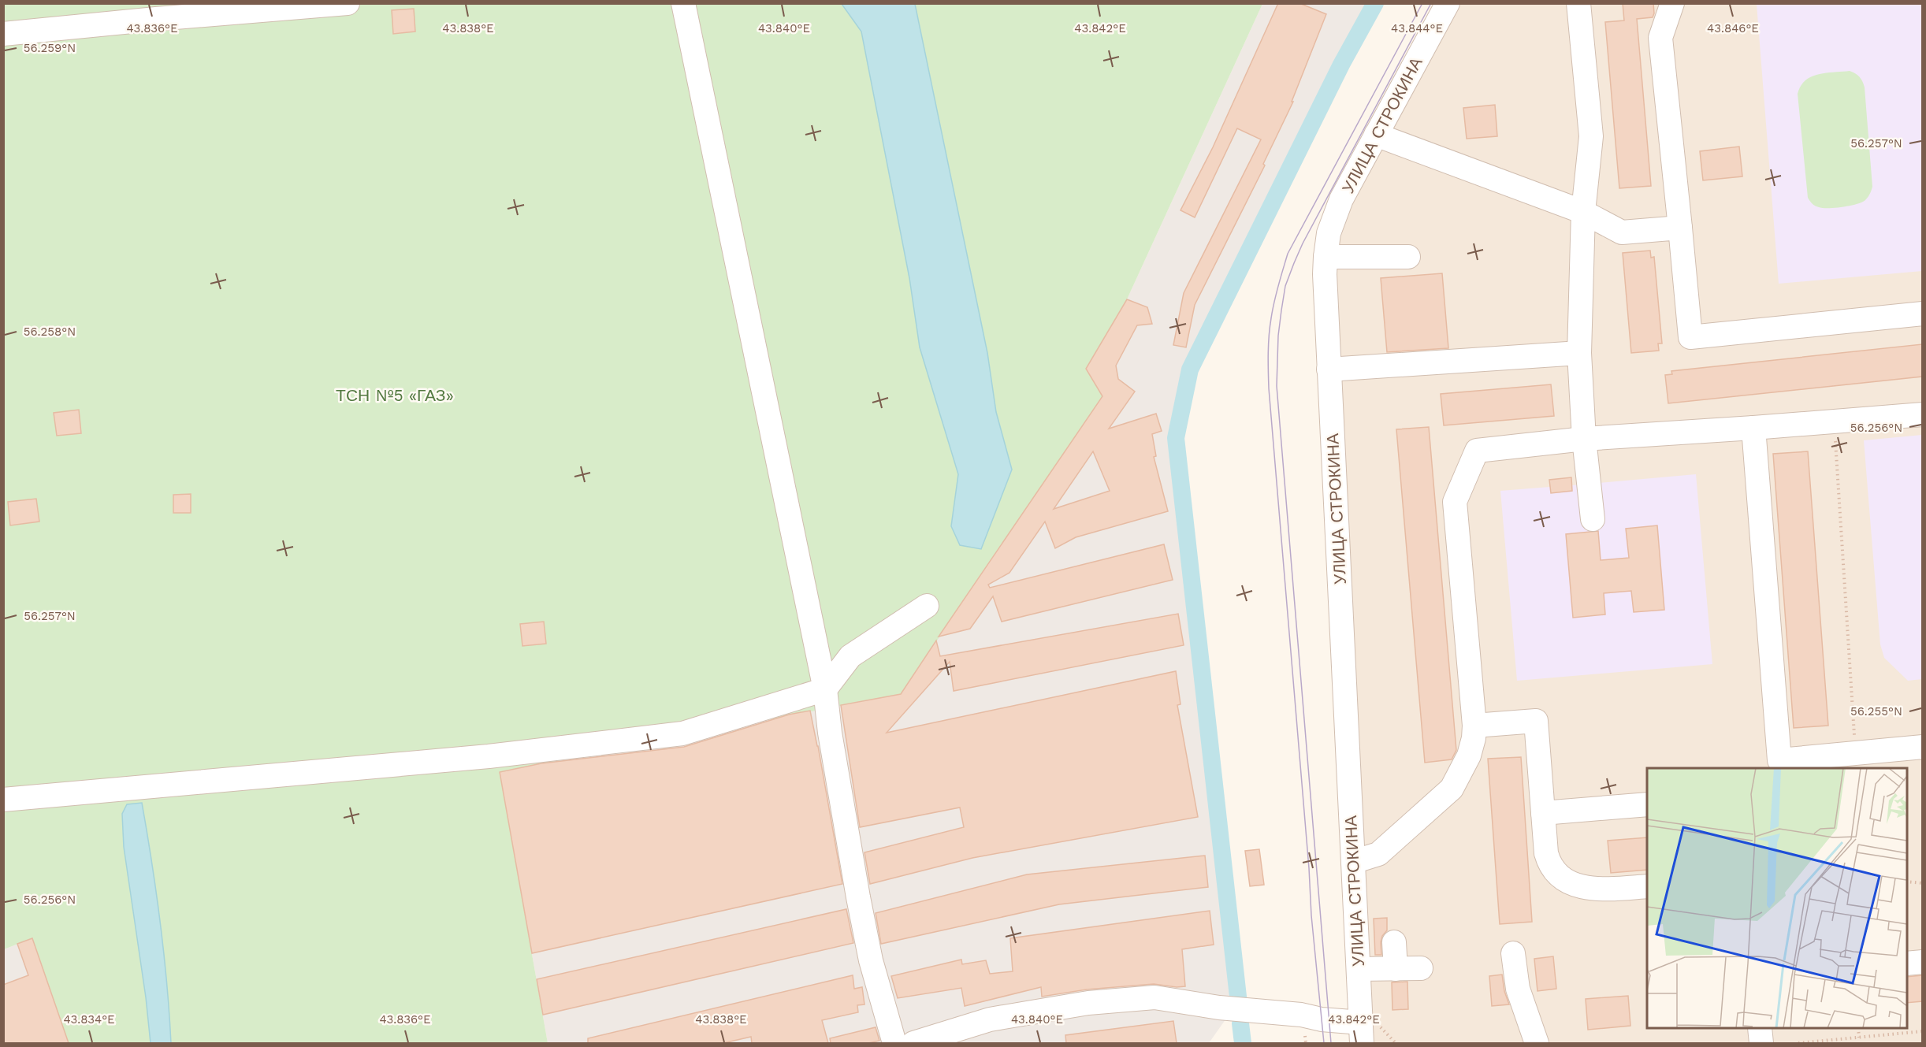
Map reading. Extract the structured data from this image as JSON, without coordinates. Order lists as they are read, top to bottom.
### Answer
{
  "streets": {
    "street": ["УЛИЦА СТРОКИНА"]
  },
  "parks": ["ТСН №5 «ГАЗ»"],
  "coordinates": [
    "43.838°E",
    "43.840°E",
    "43.836°E",
    "43.842°E",
    "43.844°E",
    "43.846°E",
    "56.259°N",
    "56.257°N",
    "56.258°N",
    "56.256°N",
    "56.255°N",
    "43.834°E"
  ]
}
